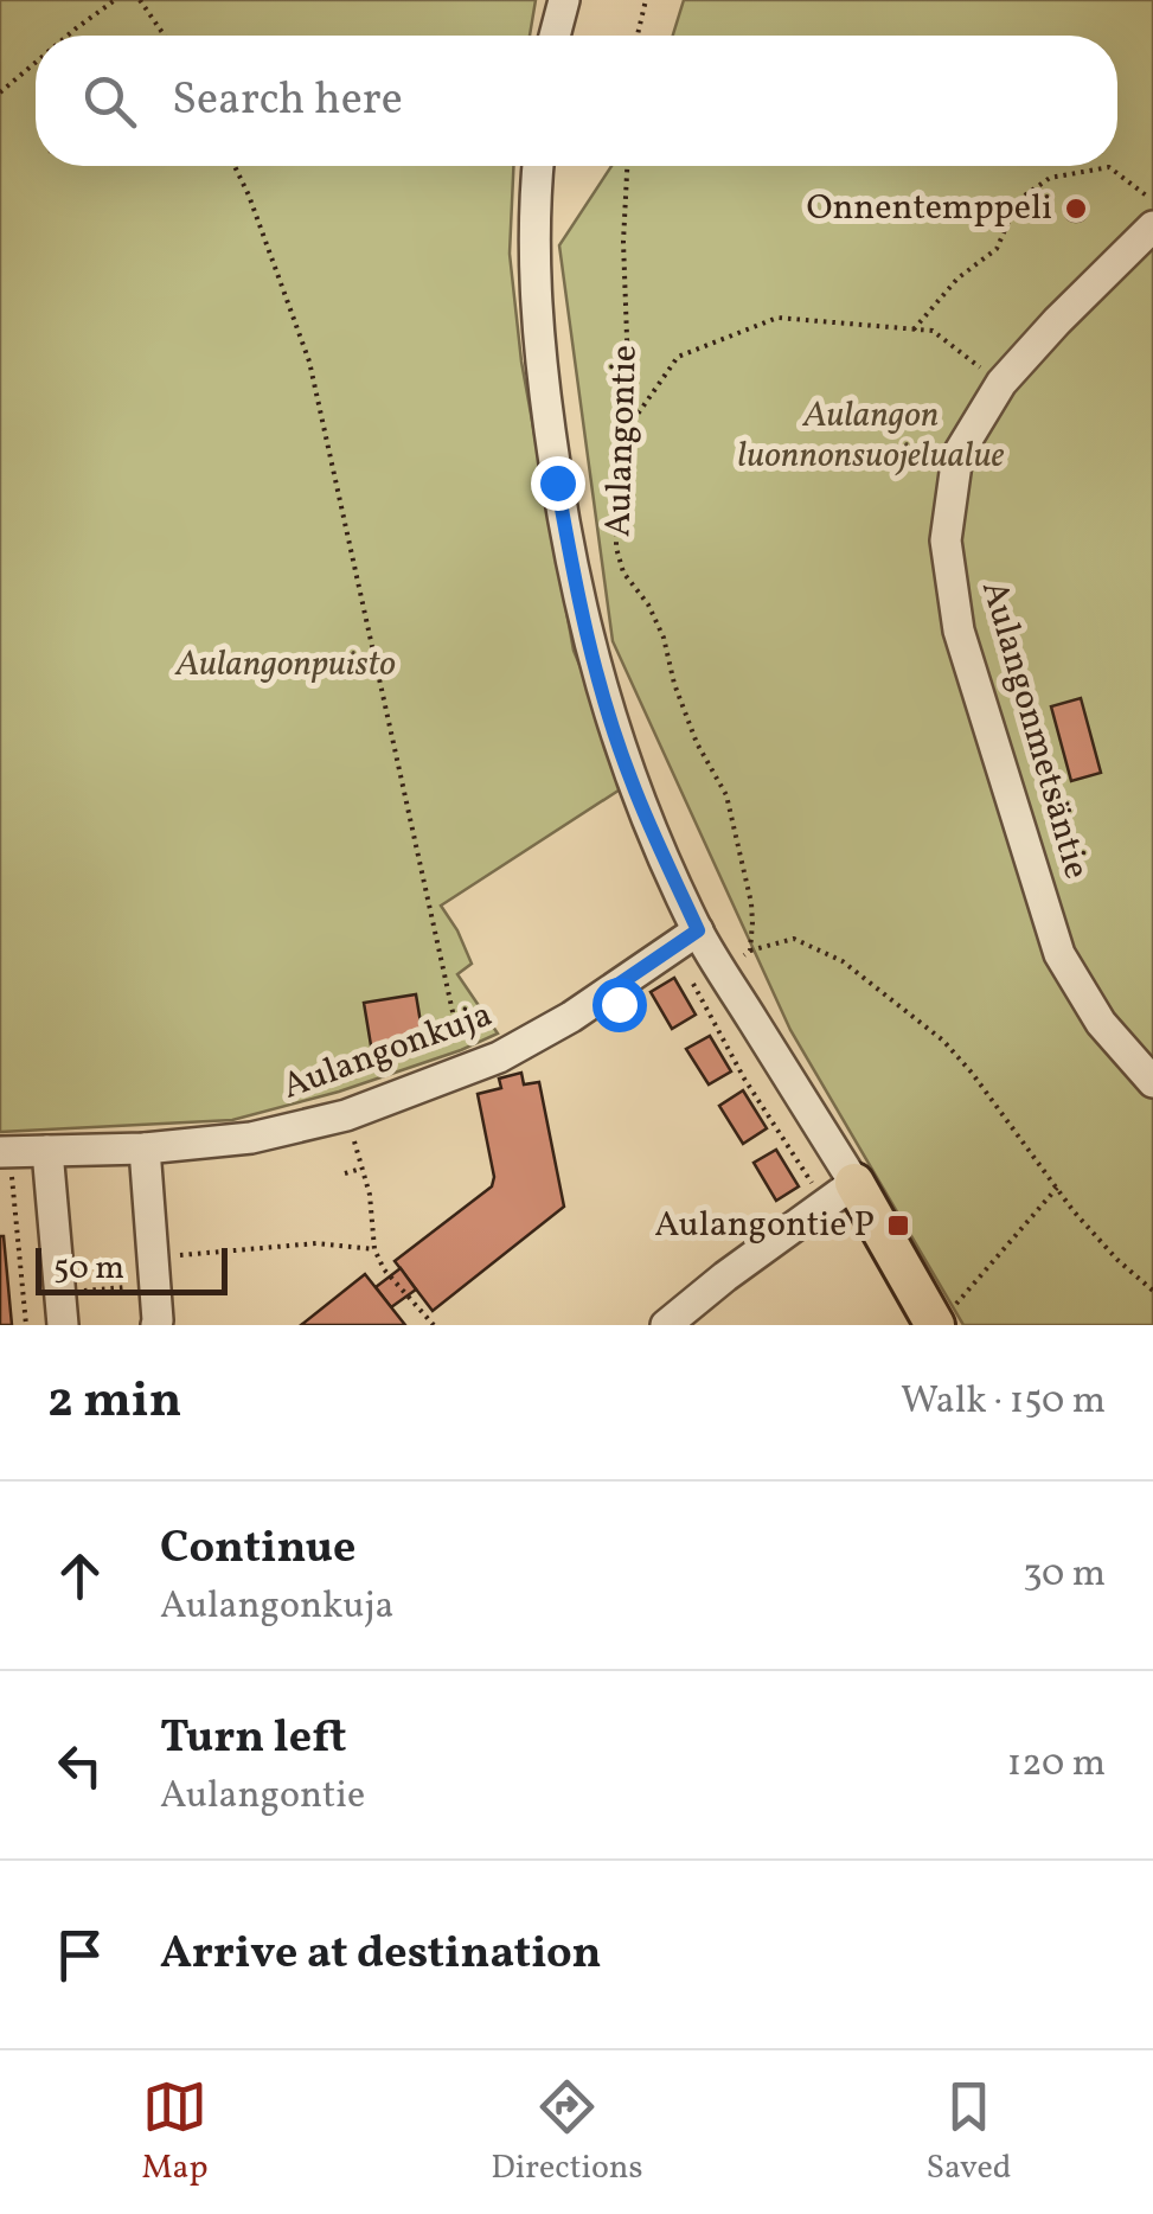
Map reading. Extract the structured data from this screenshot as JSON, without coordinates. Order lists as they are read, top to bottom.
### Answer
{
  "streets": {
    "main road": ["Aulangontie"],
    "street": ["Aulangonmetsäntie", "Aulangonkuja"]
  },
  "crossings": [
    ["Aulangontie", "Aulangonkuja"]
  ],
  "parks": ["Aulangon luonnonsuojelualue", "Aulangonpuisto"],
  "places": {
    "other": ["Onnentemppeli"],
    "transit": ["Aulangontie P"]
  },
  "scale_bar": "50 m",
  "page": {
    "search": "Search here",
    "scale": "50 m",
    "heading": ["2 min", "Walk · 150 m"],
    "list": [
      ["Continue", "Aulangonkuja", "30 m"],
      ["Turn left", "Aulangontie", "120 m"],
      "Arrive at destination"
    ],
    "nav": ["Map", "Directions", "Saved"]
  }
}
